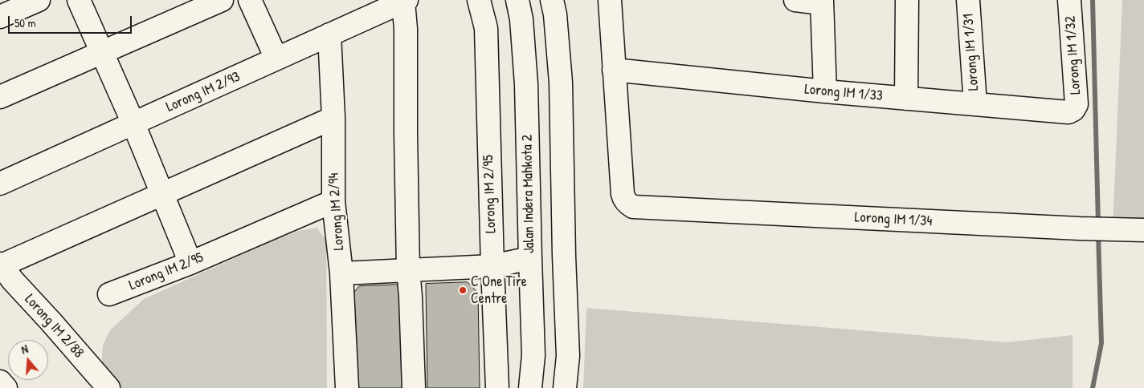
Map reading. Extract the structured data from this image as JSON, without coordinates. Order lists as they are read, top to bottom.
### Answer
{
  "streets": {
    "street": [
      "Lorong IM 1/31",
      "Lorong IM 1/32",
      "Lorong IM 2/93",
      "Lorong IM 1/33",
      "Lorong IM 2/95",
      "Jalan Indera Mahkota 2",
      "Lorong IM 2/94",
      "Lorong IM 1/34",
      "Lorong IM 2/88"
    ]
  },
  "crossings": [
    ["Lorong IM 1/31", "Lorong IM 1/33"],
    ["Lorong IM 1/32", "Lorong IM 1/33"],
    ["Lorong IM 2/93", "Lorong IM 2/94"],
    ["Lorong IM 1/33", "Lorong IM 1/34"],
    ["Lorong IM 2/95", "Lorong IM 2/94"]
  ],
  "places": ["C One Tire Centre"],
  "scale_bar": "50 m",
  "north": "top"
}
